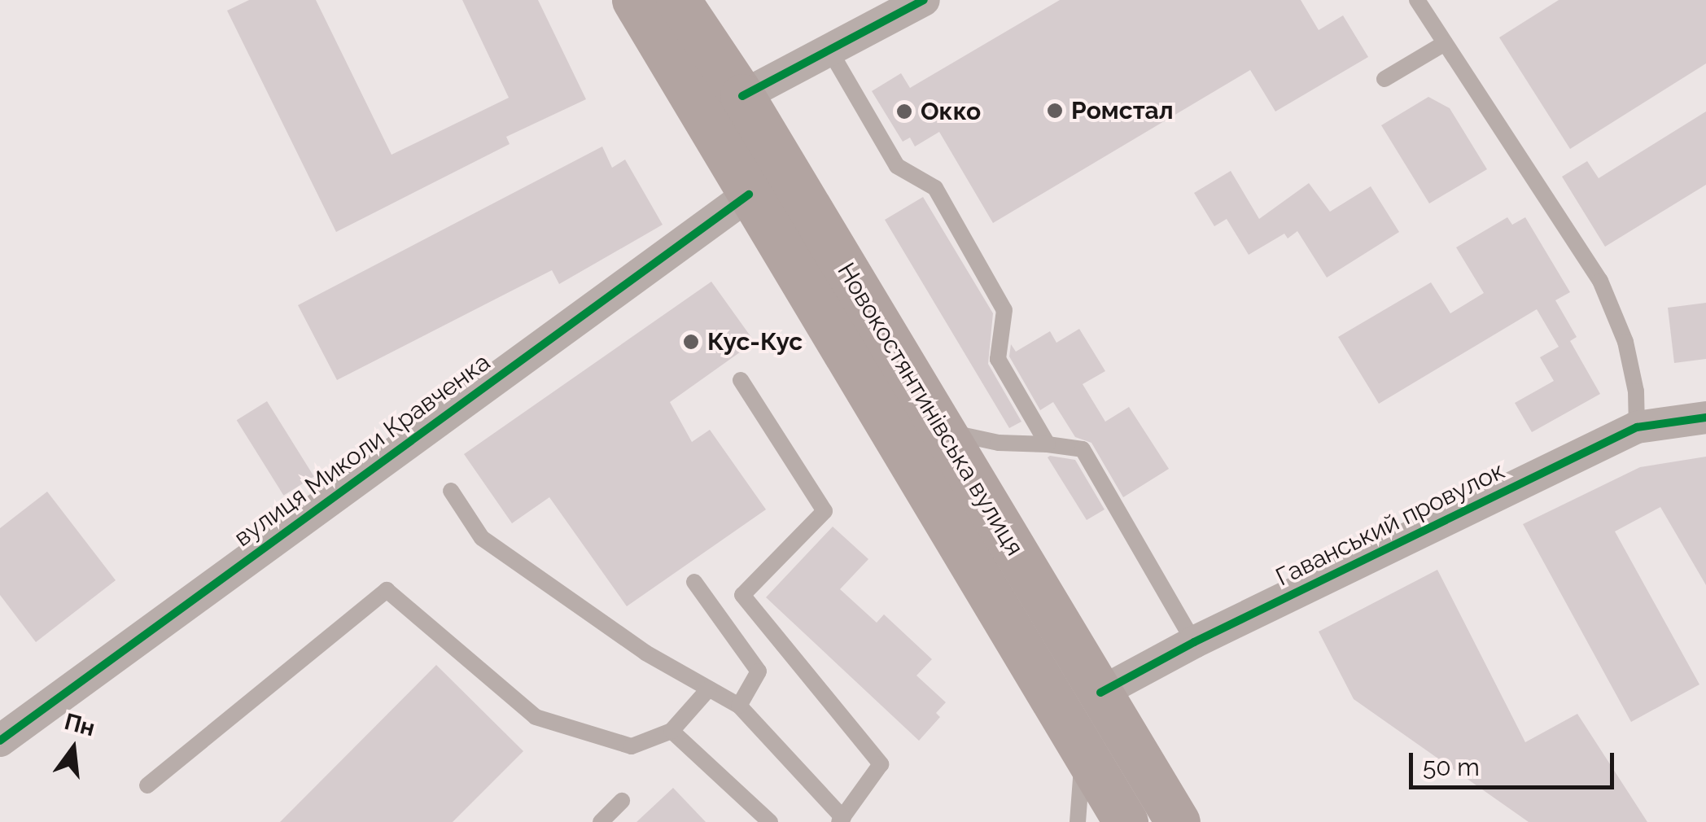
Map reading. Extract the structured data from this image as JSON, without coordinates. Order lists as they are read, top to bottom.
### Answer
{
  "streets": {
    "main road": ["Новокостянтинівська вулиця"],
    "street": ["вулиця Миколи Кравченка", "Гаванський провулок"]
  },
  "crossings": [
    ["Новокостянтинівська вулиця", "вулиця Миколи Кравченка"],
    ["Новокостянтинівська вулиця", "Гаванський провулок"]
  ],
  "places": ["Ромстал", "Окко", "Кус-Кус"],
  "scale_bar": "50 m",
  "north": "top"
}
